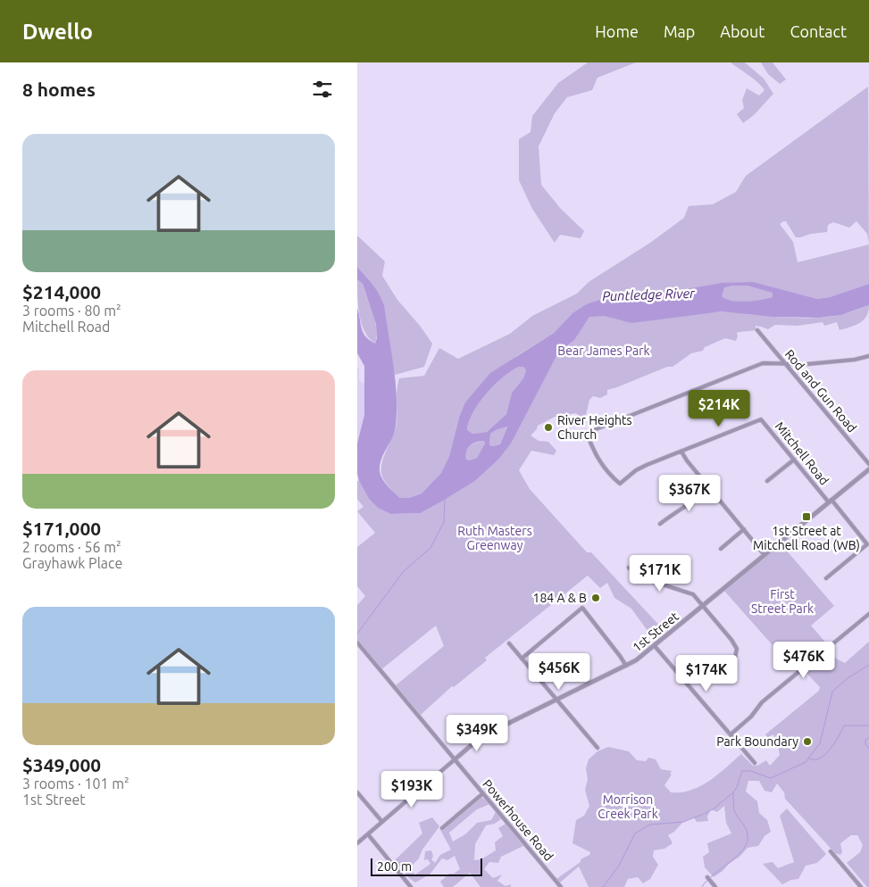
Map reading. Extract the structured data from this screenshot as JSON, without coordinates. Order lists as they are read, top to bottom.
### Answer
{
  "streets": {
    "street": [
      "Rod and Gun Road",
      "Mitchell Road",
      "1st Street",
      "Powerhouse Road"
    ]
  },
  "crossings": [
    ["Rod and Gun Road", "Mitchell Road"],
    ["Mitchell Road", "1st Street"],
    ["1st Street", "Powerhouse Road"]
  ],
  "water": ["Puntledge River"],
  "parks": [
    "Bear James Park",
    "Ruth Masters Greenway",
    "First Street Park",
    "Morrison Creek Park"
  ],
  "places": {
    "other": ["River Heights Church", "184 A & B", "Park Boundary"],
    "transit": ["1st Street at Mitchell Road (WB)"]
  },
  "scale_bar": "200 m",
  "page": {
    "header": "Dwello",
    "nav": [
      "Home",
      "Map",
      "About",
      "Contact"
    ],
    "heading": "8 homes",
    "list": [
      {
        "name": "$214,000",
        "note": "3 rooms · 80 m² · Mitchell Road"
      },
      {
        "name": "$171,000",
        "note": "2 rooms · 56 m² · Grayhawk Place"
      },
      {
        "name": "$349,000",
        "note": "3 rooms · 101 m² · 1st Street"
      }
    ],
    "price": [
      "$214K",
      "$367K",
      "$171K",
      "$476K",
      "$456K",
      "$174K",
      "$349K",
      "$193K"
    ],
    "scale": "200 m"
  }
}
